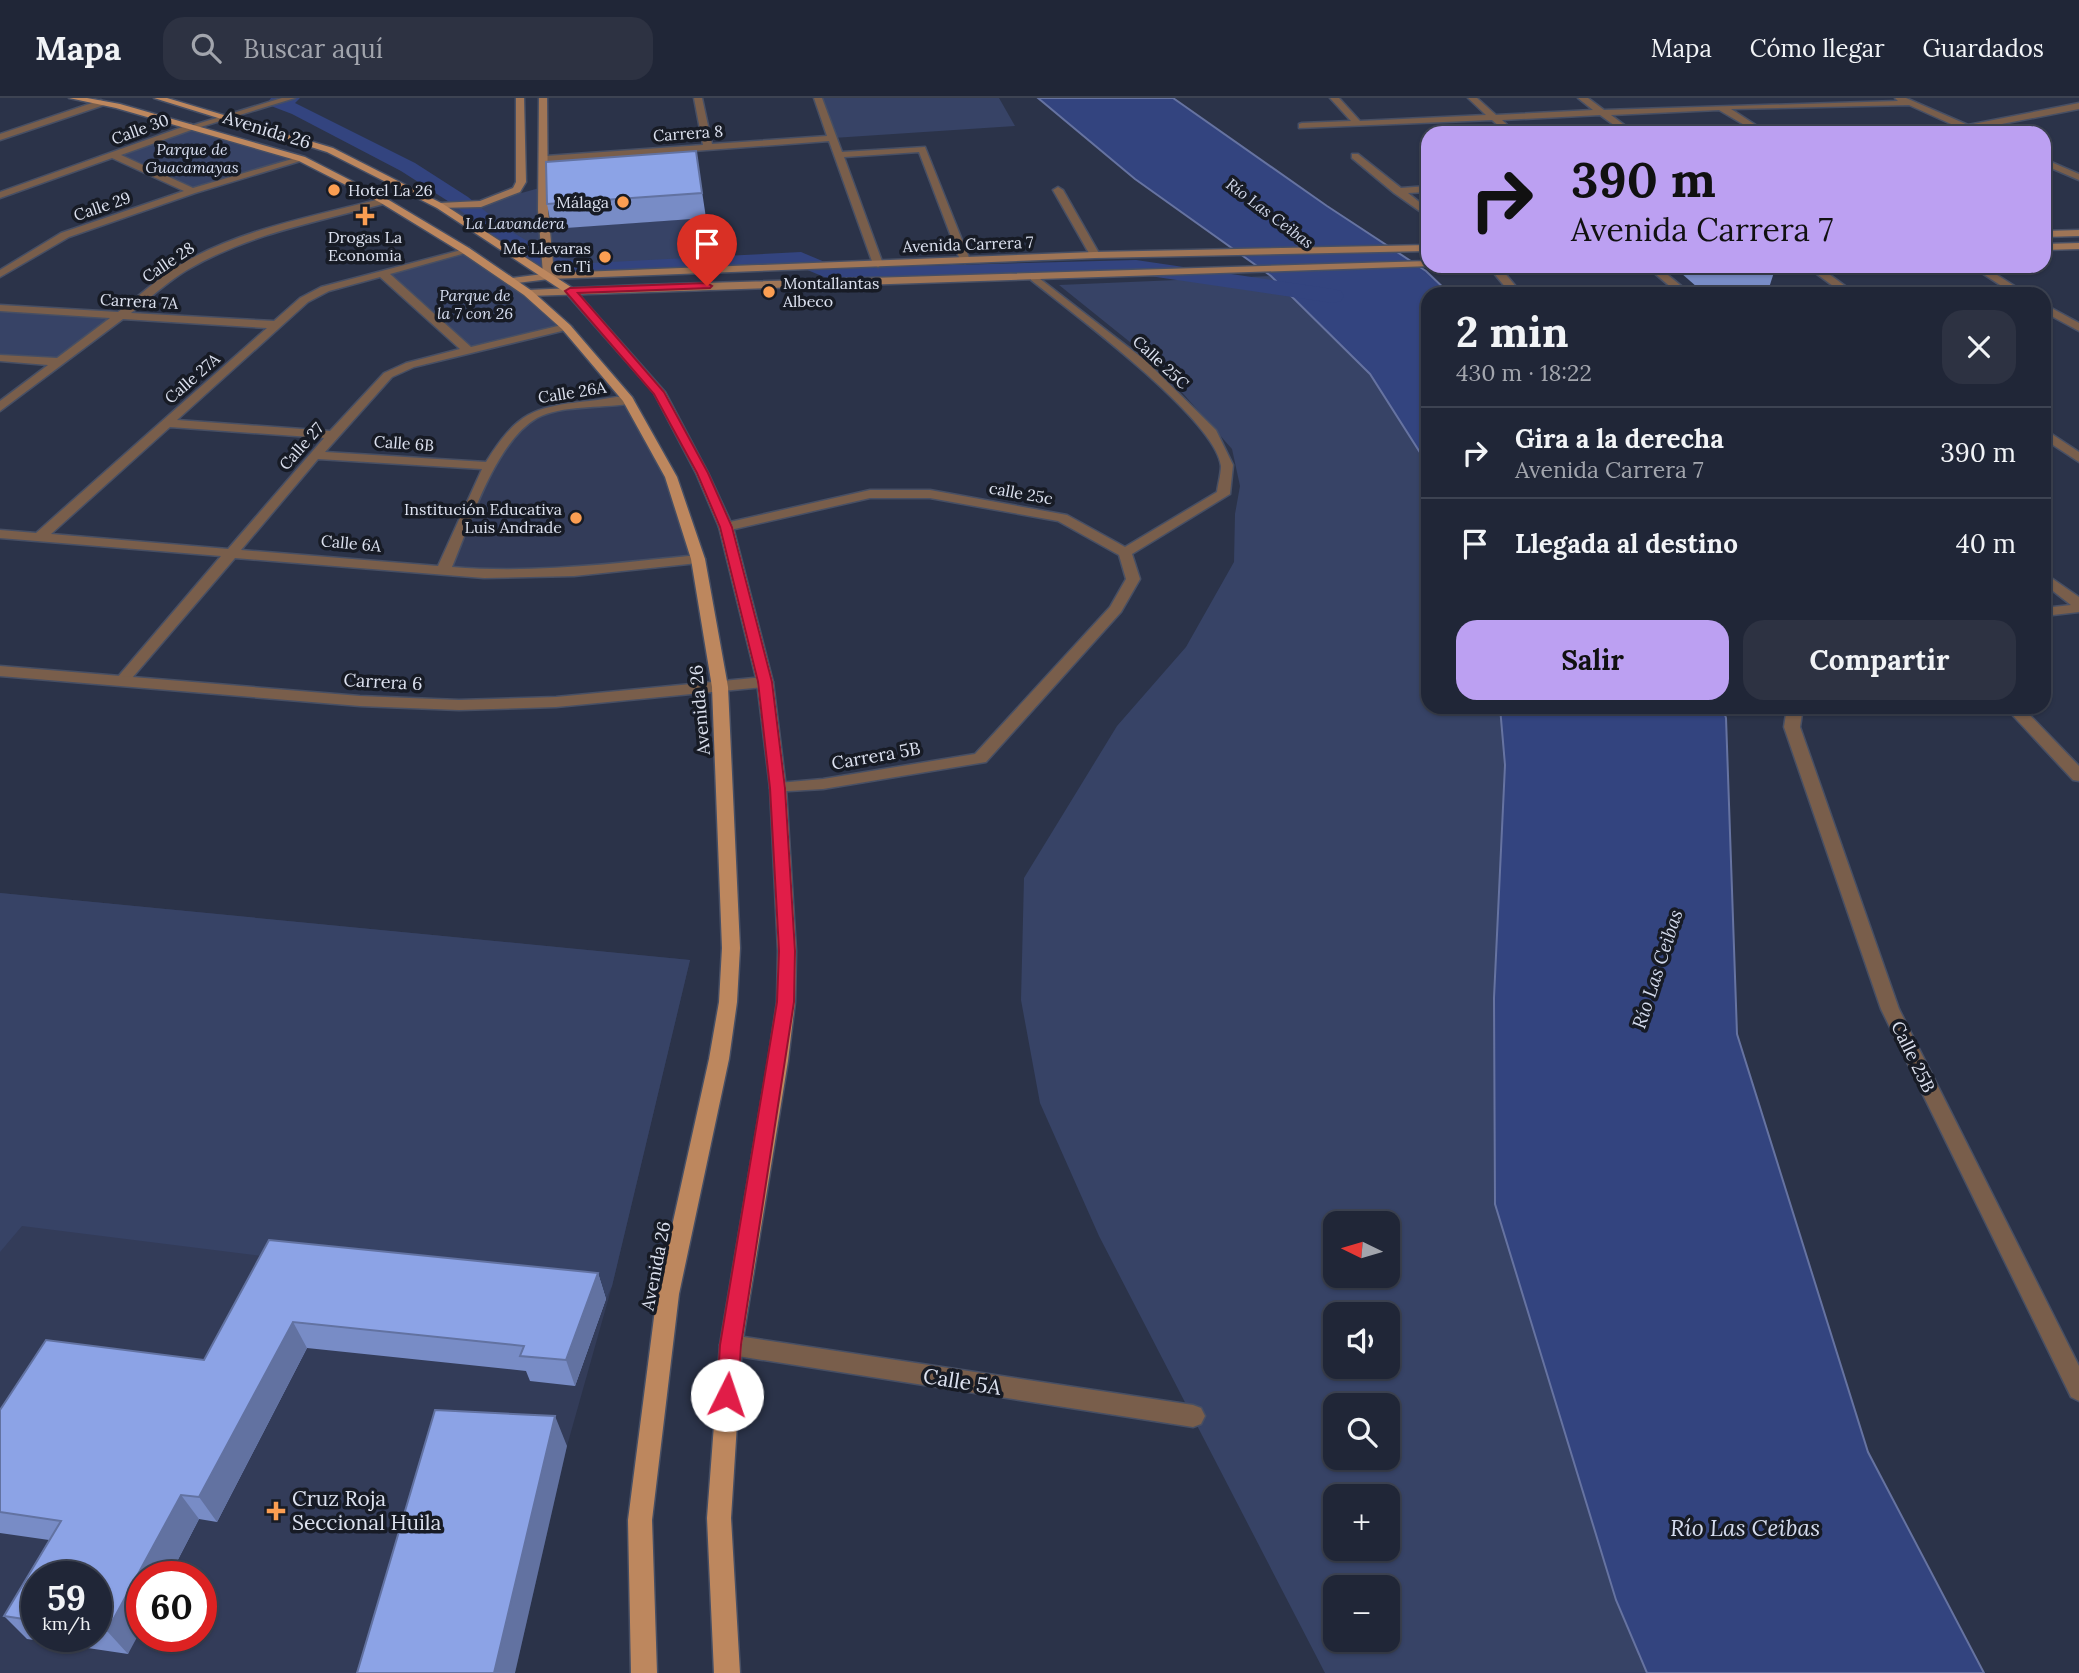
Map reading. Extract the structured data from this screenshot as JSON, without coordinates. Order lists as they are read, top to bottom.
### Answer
{
  "streets": {
    "main road": ["Avenida 26", "Avenida Carrera 7"],
    "street": [
      "Calle 30",
      "Carrera 8",
      "Calle 29",
      "Calle 28",
      "Carrera 7A",
      "Calle 25C",
      "Calle 27A",
      "Calle 26A",
      "Calle 6B",
      "Calle 27",
      "calle 25c",
      "Calle 6A",
      "Carrera 6",
      "Carrera 5B",
      "Calle 25B",
      "Calle 5A"
    ]
  },
  "crossings": [
    ["Calle 30", "Avenida 26"],
    ["Avenida 26", "Calle 29"],
    ["Avenida 26", "Avenida Carrera 7"],
    ["Avenida 26", "Calle 28"],
    ["Avenida 26", "Calle 27A"],
    ["Avenida 26", "Calle 26A"],
    ["Avenida 26", "Calle 27"],
    ["Avenida 26", "calle 25c"],
    ["Avenida 26", "Calle 6A"],
    ["Avenida 26", "Carrera 6"],
    ["Avenida 26", "Carrera 5B"],
    ["Avenida 26", "Calle 5A"],
    ["Avenida Carrera 7", "Calle 25C"],
    ["Calle 28", "Carrera 7A"],
    ["Carrera 7A", "Calle 27A"],
    ["Calle 25C", "calle 25c"],
    ["Calle 25C", "Carrera 5B"],
    ["Calle 27A", "Calle 6A"],
    ["Calle 26A", "Calle 6B"],
    ["Calle 26A", "Calle 6A"],
    ["Calle 6B", "Calle 27"],
    ["Calle 27", "Calle 6A"],
    ["Calle 27", "Carrera 6"],
    ["calle 25c", "Carrera 5B"]
  ],
  "water": ["Río Las Ceibas"],
  "parks": ["Parque de Guacamayas", "La Lavandera", "Parque de la 7 con 26"],
  "places": {
    "other": [
      "Hotel La 26",
      "Málaga",
      "Me Llevaras en Ti",
      "Montallantas Albeco",
      "Institución Educativa Luis Andrade"
    ],
    "health": ["Drogas La Economia", "Cruz Roja Seccional Huila"]
  },
  "north": "left",
  "page": {
    "header": "Mapa",
    "search": "Buscar aquí",
    "nav": ["Mapa", "Cómo llegar", "Guardados"],
    "turn": ["390 m", "Avenida Carrera 7"],
    "heading": ["2 min", "430 m · 18:22"],
    "list": [
      {
        "name": "Gira a la derecha",
        "note": "Avenida Carrera 7",
        "value": "390 m"
      },
      {
        "name": "Llegada al destino",
        "value": "40 m"
      }
    ],
    "buttons": ["Salir", "Compartir"],
    "map_buttons": ["+", "−"],
    "speed": "59 km/h",
    "limit": "60"
  }
}
